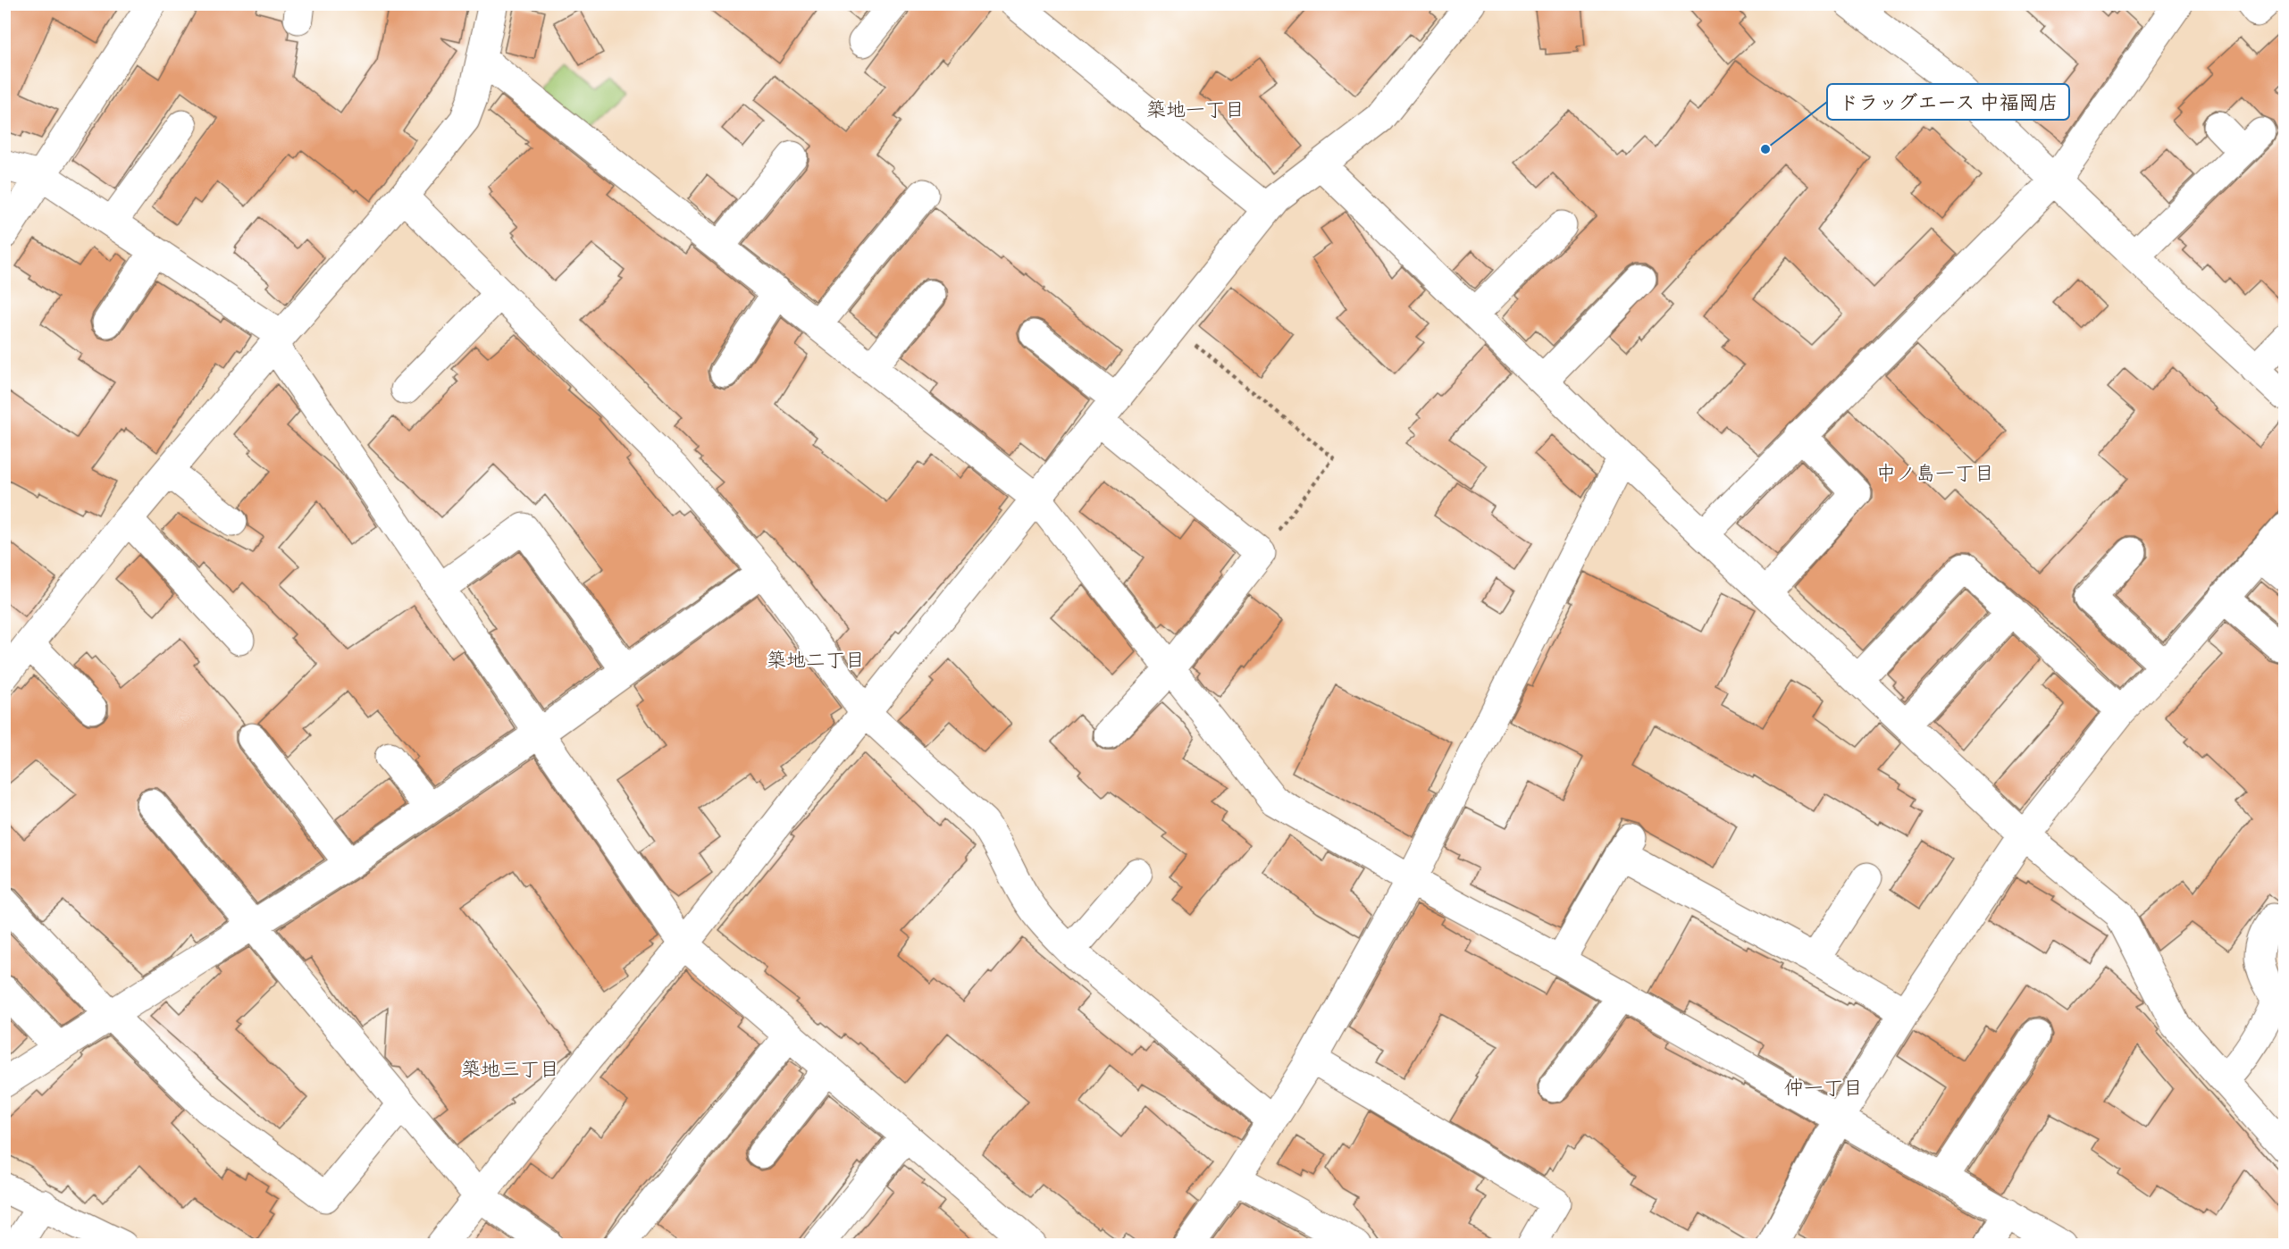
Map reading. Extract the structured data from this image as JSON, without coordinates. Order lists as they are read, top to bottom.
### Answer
{
  "districts": [
    "築地一丁目",
    "中ノ島一丁目",
    "築地二丁目",
    "築地三丁目",
    "仲一丁目"
  ],
  "places": ["ドラッグエース 中福岡店"]
}
